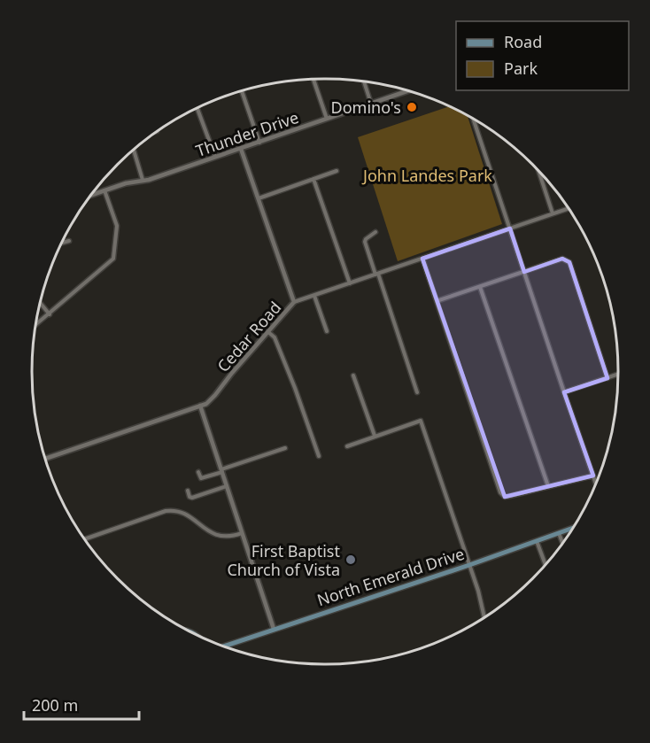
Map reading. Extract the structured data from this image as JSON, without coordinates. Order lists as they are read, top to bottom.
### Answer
{
  "streets": {
    "main road": ["North Emerald Drive"],
    "street": ["Thunder Drive", "Cedar Road"]
  },
  "parks": ["John Landes Park"],
  "places": ["Domino's", "First Baptist Church of Vista"],
  "legend": ["Road", "Park"],
  "scale_bar": "200 m"
}
